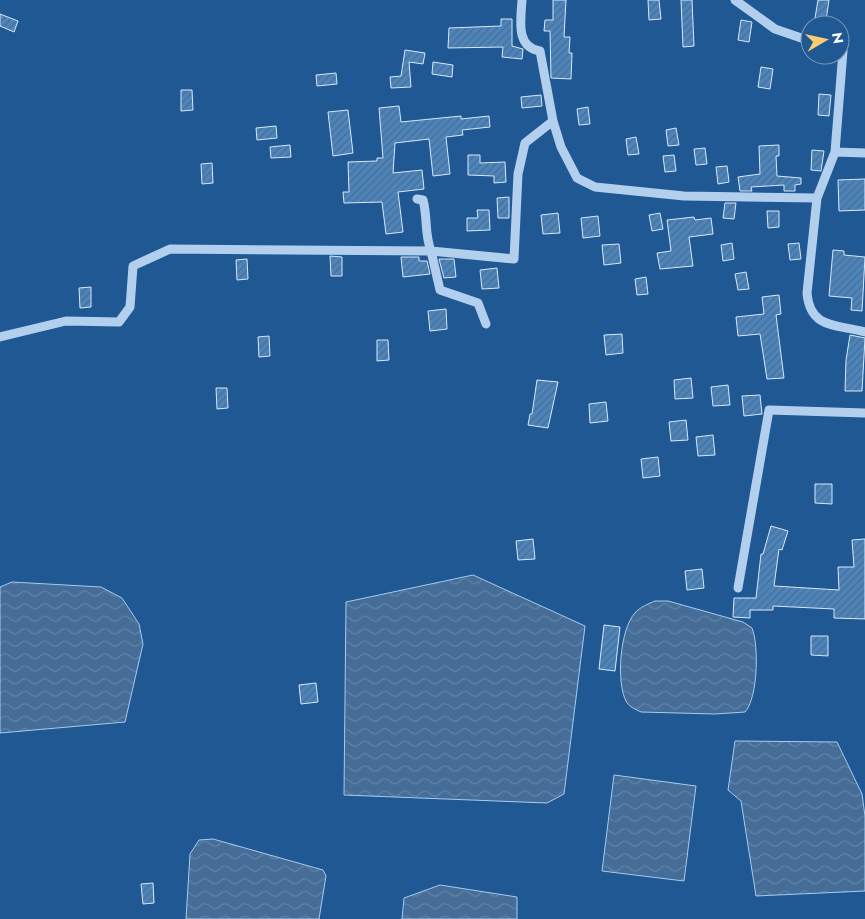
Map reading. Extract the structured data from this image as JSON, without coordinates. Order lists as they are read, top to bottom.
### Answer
{
  "north": "right"
}
